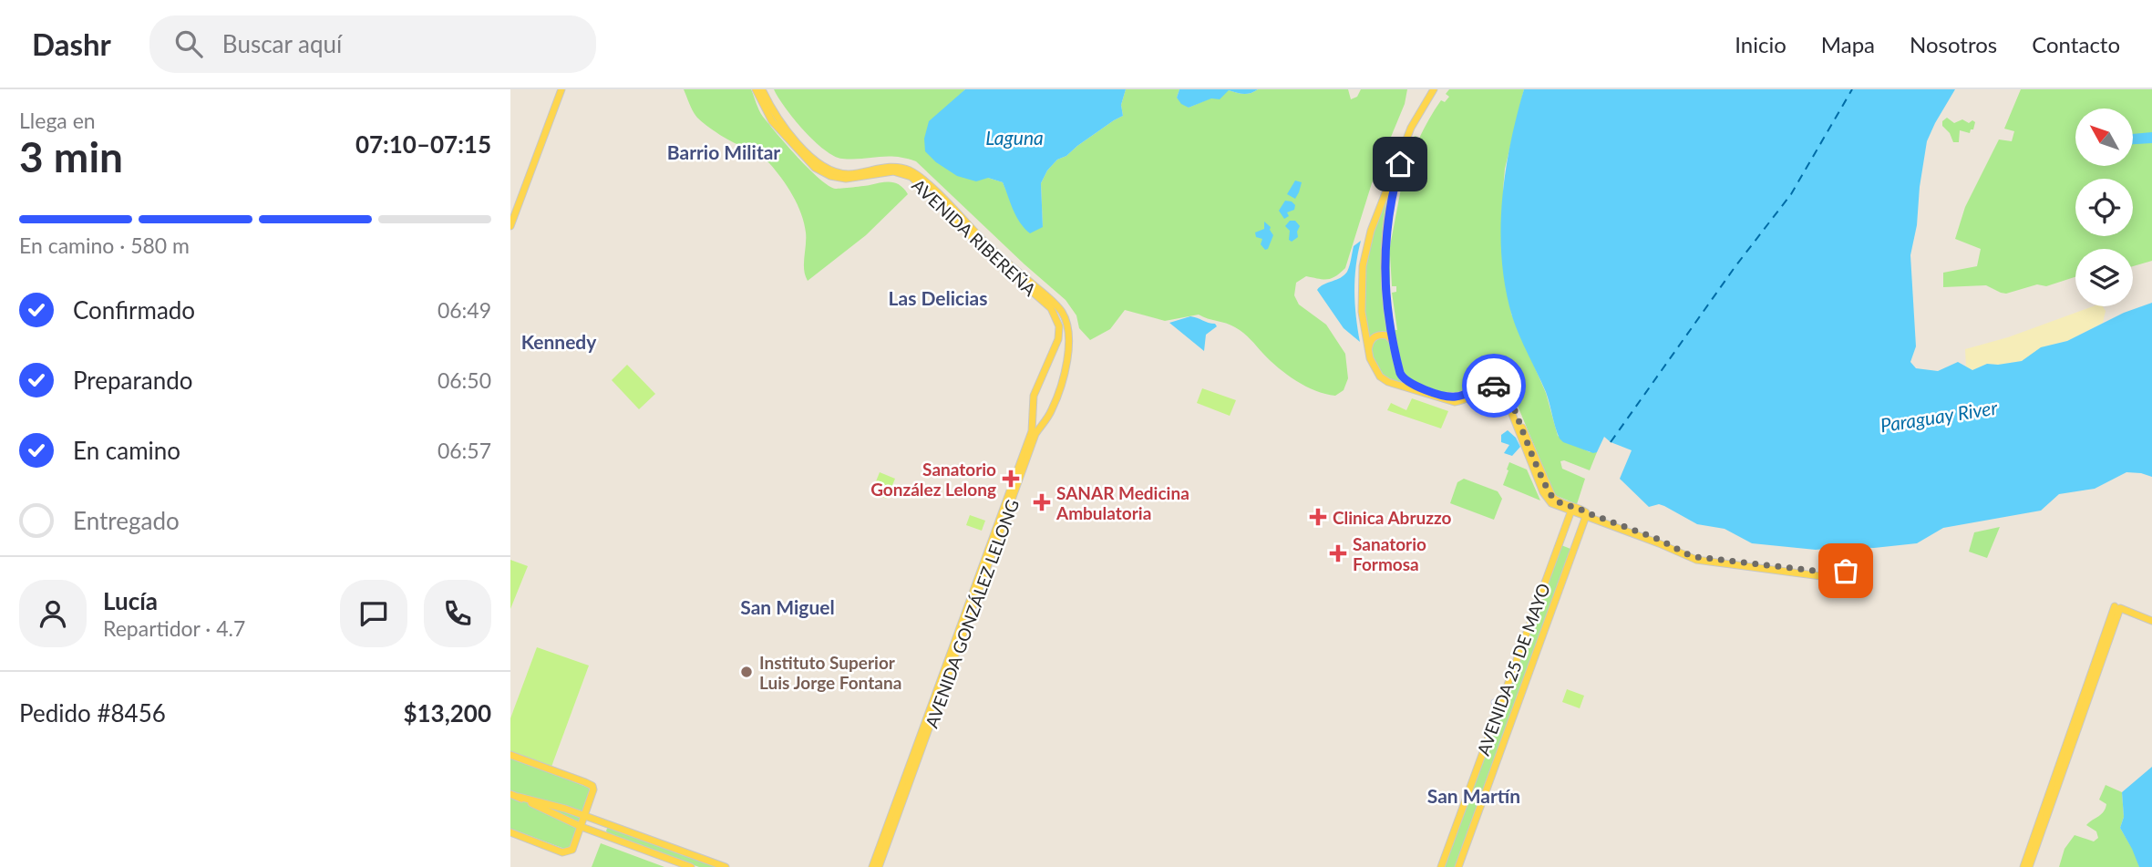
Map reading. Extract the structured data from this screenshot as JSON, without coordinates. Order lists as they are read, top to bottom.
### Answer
{
  "streets": {
    "main road": ["AVENIDA RIBEREÑA", "AVENIDA GONZÁLEZ LELONG", "AVENIDA 25 DE MAYO"]
  },
  "crossings": [
    ["AVENIDA RIBEREÑA", "AVENIDA GONZÁLEZ LELONG"]
  ],
  "districts": [
    "Barrio Militar",
    "Las Delicias",
    "Kennedy",
    "San Miguel",
    "San Martín"
  ],
  "water": ["Laguna", "Paraguay River"],
  "places": {
    "health": [
      "Sanatorio González Lelong",
      "SANAR Medicina Ambulatoria",
      "Clinica Abruzzo",
      "Sanatorio Formosa"
    ],
    "other": ["Instituto Superior Luis Jorge Fontana"]
  },
  "north": "top left",
  "page": {
    "header": "Dashr",
    "search": "Buscar aquí",
    "nav": [
      "Inicio",
      "Mapa",
      "Nosotros",
      "Contacto"
    ],
    "heading": ["3 min", "Llega en", "07:10–07:15"],
    "panel": [
      "Lucía",
      "Repartidor · 4.7",
      "Pedido #8456",
      "$13,200"
    ],
    "bar": "En camino · 580 m",
    "list": [
      ["Confirmado", "06:49"],
      ["Preparando", "06:50"],
      ["En camino", "06:57"],
      "Entregado"
    ]
  }
}
